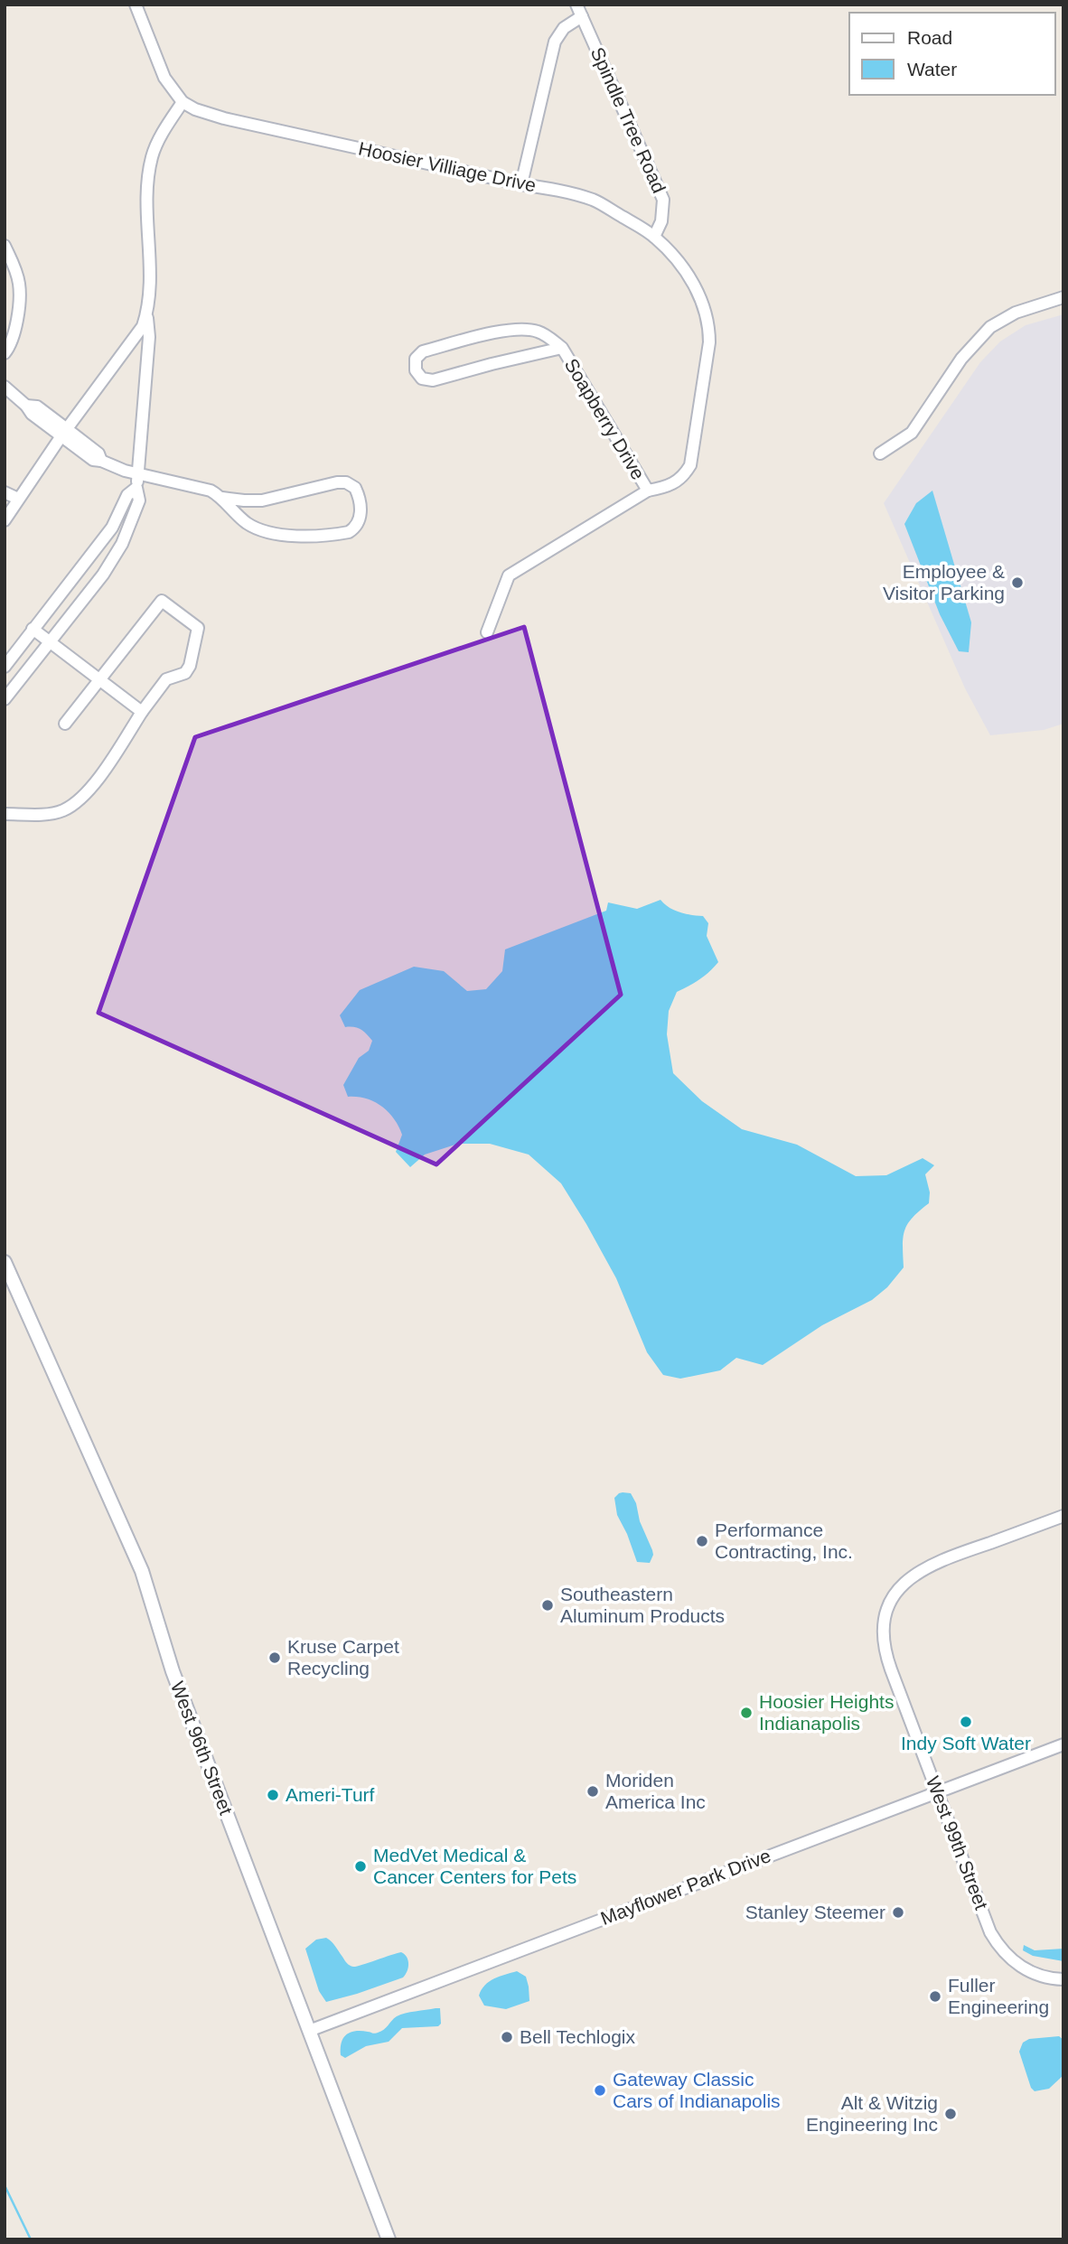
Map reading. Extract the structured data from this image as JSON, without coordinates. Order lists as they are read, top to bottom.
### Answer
{
  "streets": {
    "street": [
      "Spindle Tree Road",
      "Hoosier Villiage Drive",
      "Soapberry Drive",
      "West 96th Street",
      "West 99th Street",
      "Mayflower Park Drive"
    ]
  },
  "crossings": [
    ["Spindle Tree Road", "Hoosier Villiage Drive"],
    ["Hoosier Villiage Drive", "Soapberry Drive"],
    ["West 96th Street", "Mayflower Park Drive"],
    ["West 99th Street", "Mayflower Park Drive"]
  ],
  "places": [
    "Employee & Visitor Parking",
    "Performance Contracting, Inc.",
    "Southeastern Aluminum Products",
    "Kruse Carpet Recycling",
    "Hoosier Heights Indianapolis",
    "Indy Soft Water",
    "Moriden America Inc",
    "Ameri-Turf",
    "MedVet Medical & Cancer Centers for Pets",
    "Stanley Steemer",
    "Fuller Engineering",
    "Bell Techlogix",
    "Gateway Classic Cars of Indianapolis",
    "Alt & Witzig Engineering Inc"
  ],
  "legend": ["Road", "Water"]
}
